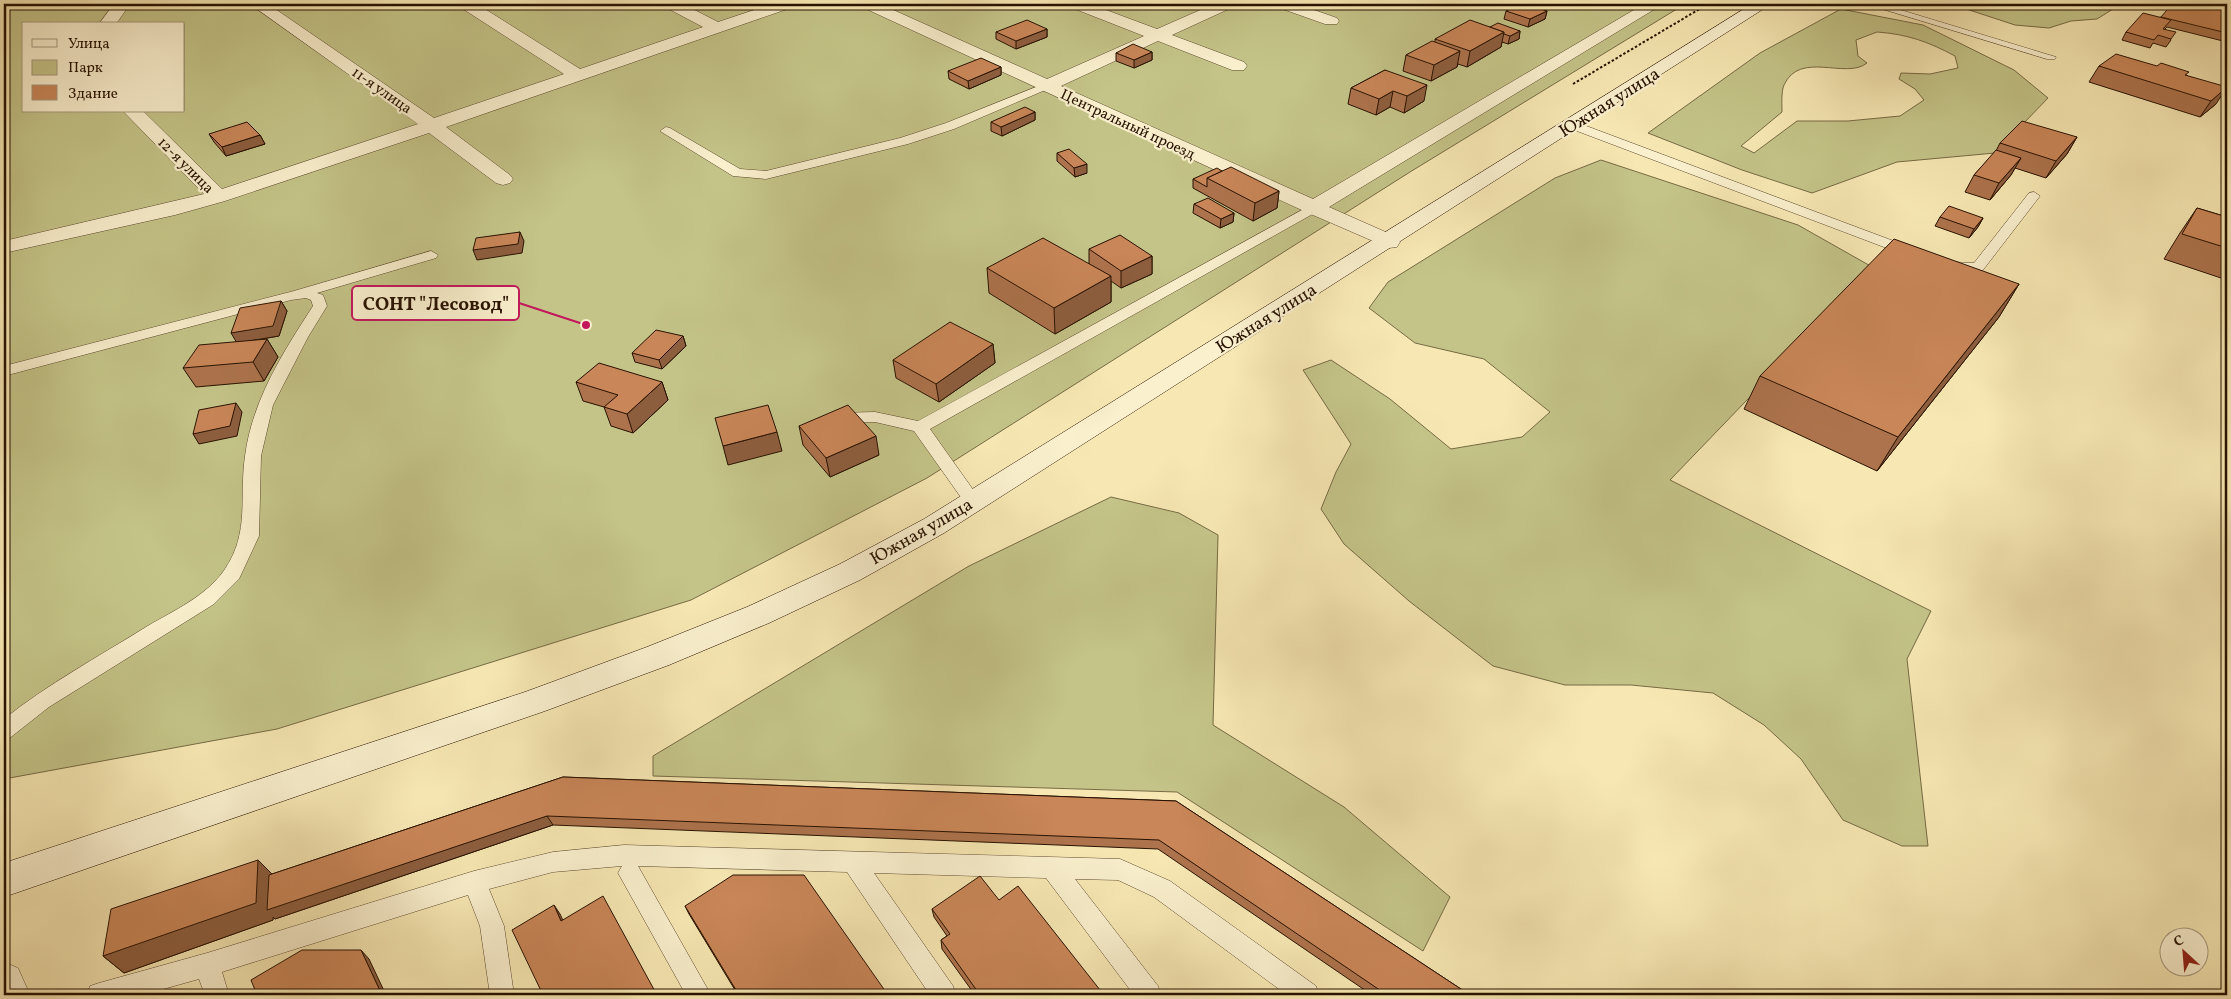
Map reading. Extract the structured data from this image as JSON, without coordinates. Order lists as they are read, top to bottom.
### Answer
{
  "streets": {
    "street": [
      "11-я улица",
      "Южная улица",
      "Центральный проезд",
      "12-я улица"
    ]
  },
  "crossings": [
    ["Южная улица", "Центральный проезд"]
  ],
  "places": ["СОНТ \"Лесовод\""],
  "legend": ["Улица", "Парк", "Здание"],
  "north": "top left"
}
